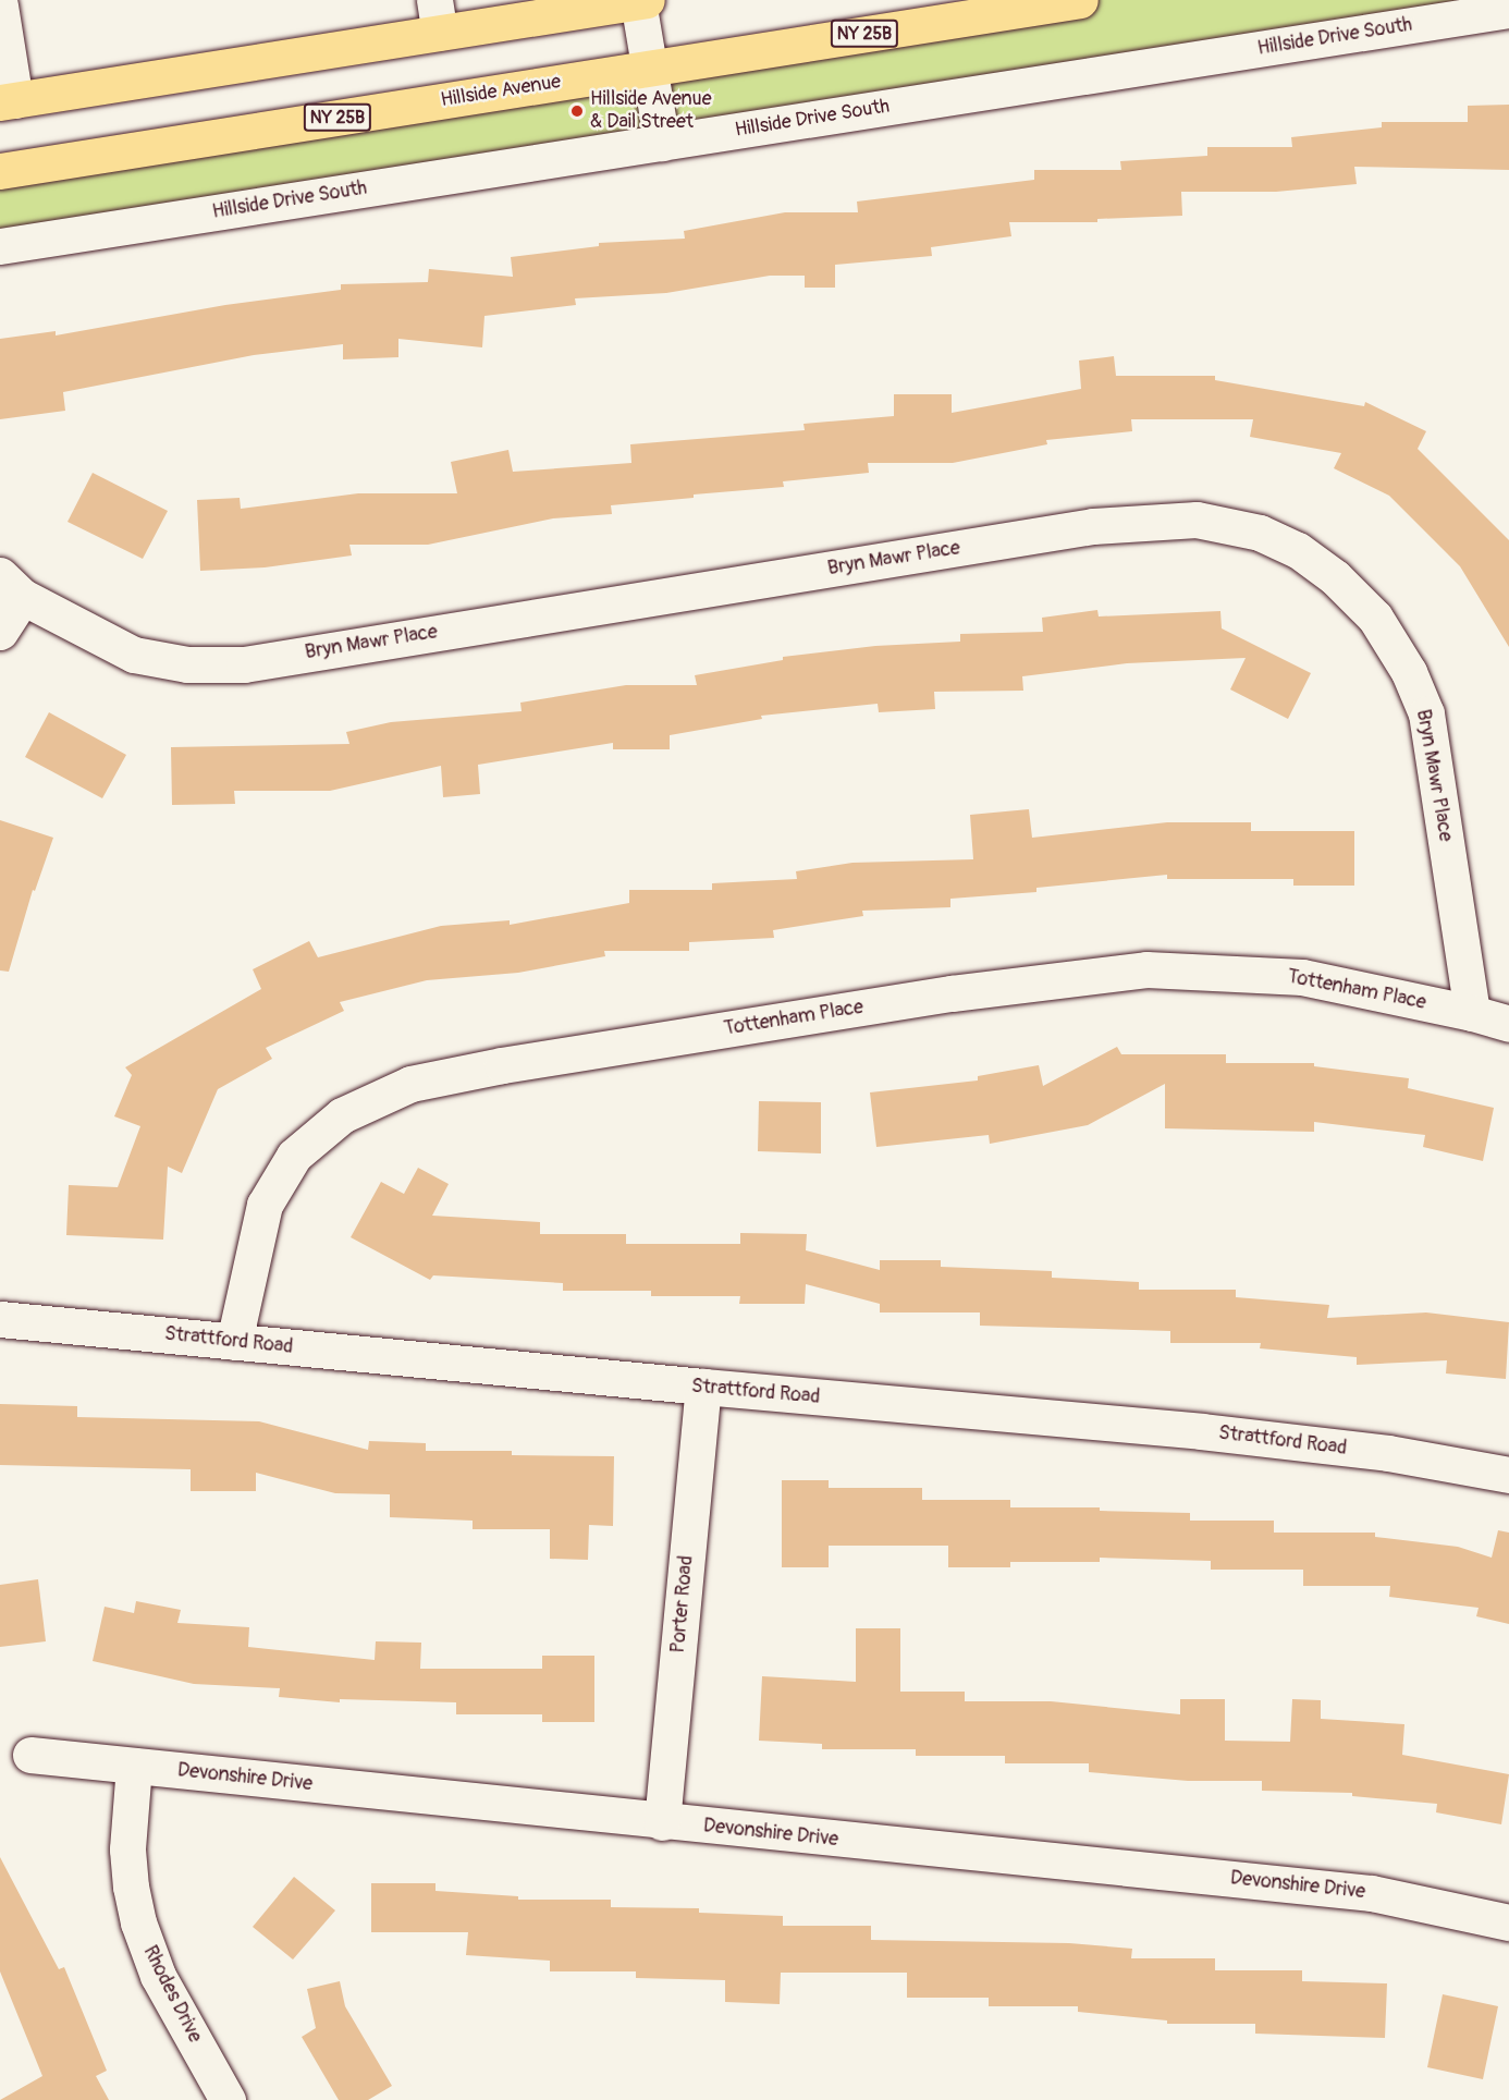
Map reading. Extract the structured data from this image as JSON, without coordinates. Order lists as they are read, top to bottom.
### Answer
{
  "streets": {
    "main road": ["NY 25B", "Hillside Avenue"],
    "street": [
      "Hillside Drive South",
      "Bryn Mawr Place",
      "Tottenham Place",
      "Strattford Road",
      "Porter Road",
      "Devonshire Drive",
      "Rhodes Drive"
    ]
  },
  "crossings": [
    ["Bryn Mawr Place", "Tottenham Place"],
    ["Tottenham Place", "Strattford Road"],
    ["Strattford Road", "Porter Road"],
    ["Porter Road", "Devonshire Drive"],
    ["Devonshire Drive", "Rhodes Drive"]
  ],
  "places": ["Hillside Avenue & Dail Street"]
}
